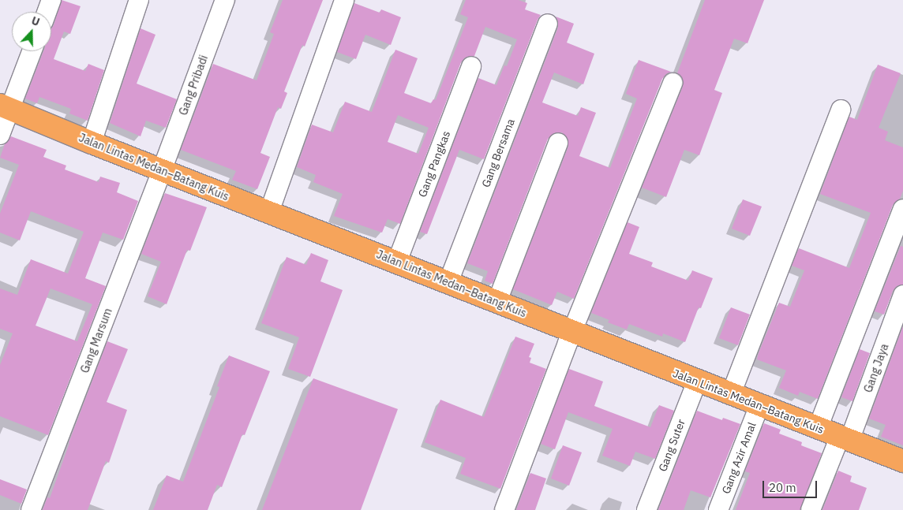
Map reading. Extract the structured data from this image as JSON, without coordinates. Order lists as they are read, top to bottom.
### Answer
{
  "streets": {
    "highway": ["Jalan Lintas Medan–Batang Kuis"],
    "street": [
      "Gang Pribadi",
      "Gang Bersama",
      "Gang Pangkas",
      "Gang Marsum",
      "Gang Jaya",
      "Gang Suter",
      "Gang Azir Amal"
    ]
  },
  "crossings": [
    ["Gang Pribadi", "Jalan Lintas Medan–Batang Kuis"],
    ["Gang Pribadi", "Gang Marsum"],
    ["Gang Bersama", "Jalan Lintas Medan–Batang Kuis"],
    ["Gang Pangkas", "Jalan Lintas Medan–Batang Kuis"],
    ["Jalan Lintas Medan–Batang Kuis", "Gang Marsum"],
    ["Jalan Lintas Medan–Batang Kuis", "Gang Jaya"],
    ["Jalan Lintas Medan–Batang Kuis", "Gang Suter"],
    ["Jalan Lintas Medan–Batang Kuis", "Gang Azir Amal"]
  ],
  "scale_bar": "20 m",
  "north": "top"
}
